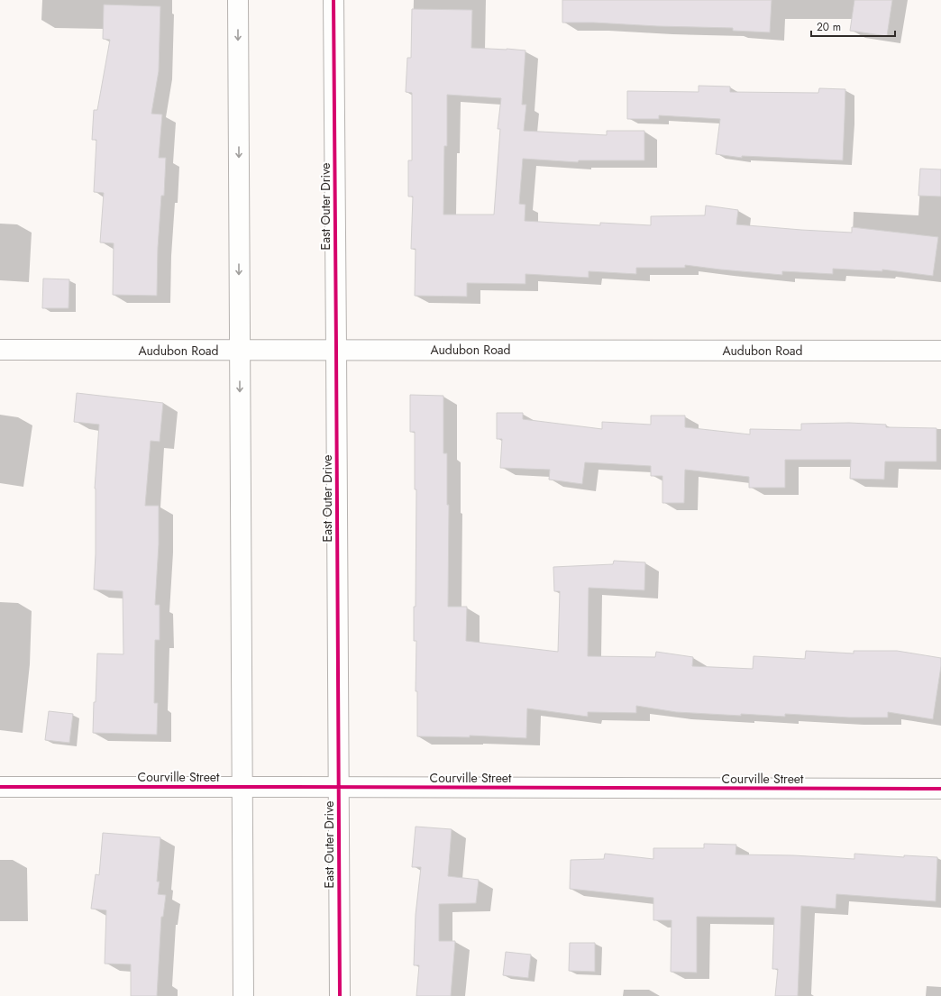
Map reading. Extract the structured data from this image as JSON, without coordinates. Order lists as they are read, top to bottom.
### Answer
{
  "streets": {
    "street": ["East Outer Drive", "Audubon Road", "Courville Street"]
  },
  "crossings": [
    ["East Outer Drive", "Audubon Road"],
    ["East Outer Drive", "Courville Street"]
  ],
  "scale_bar": "20 m"
}
